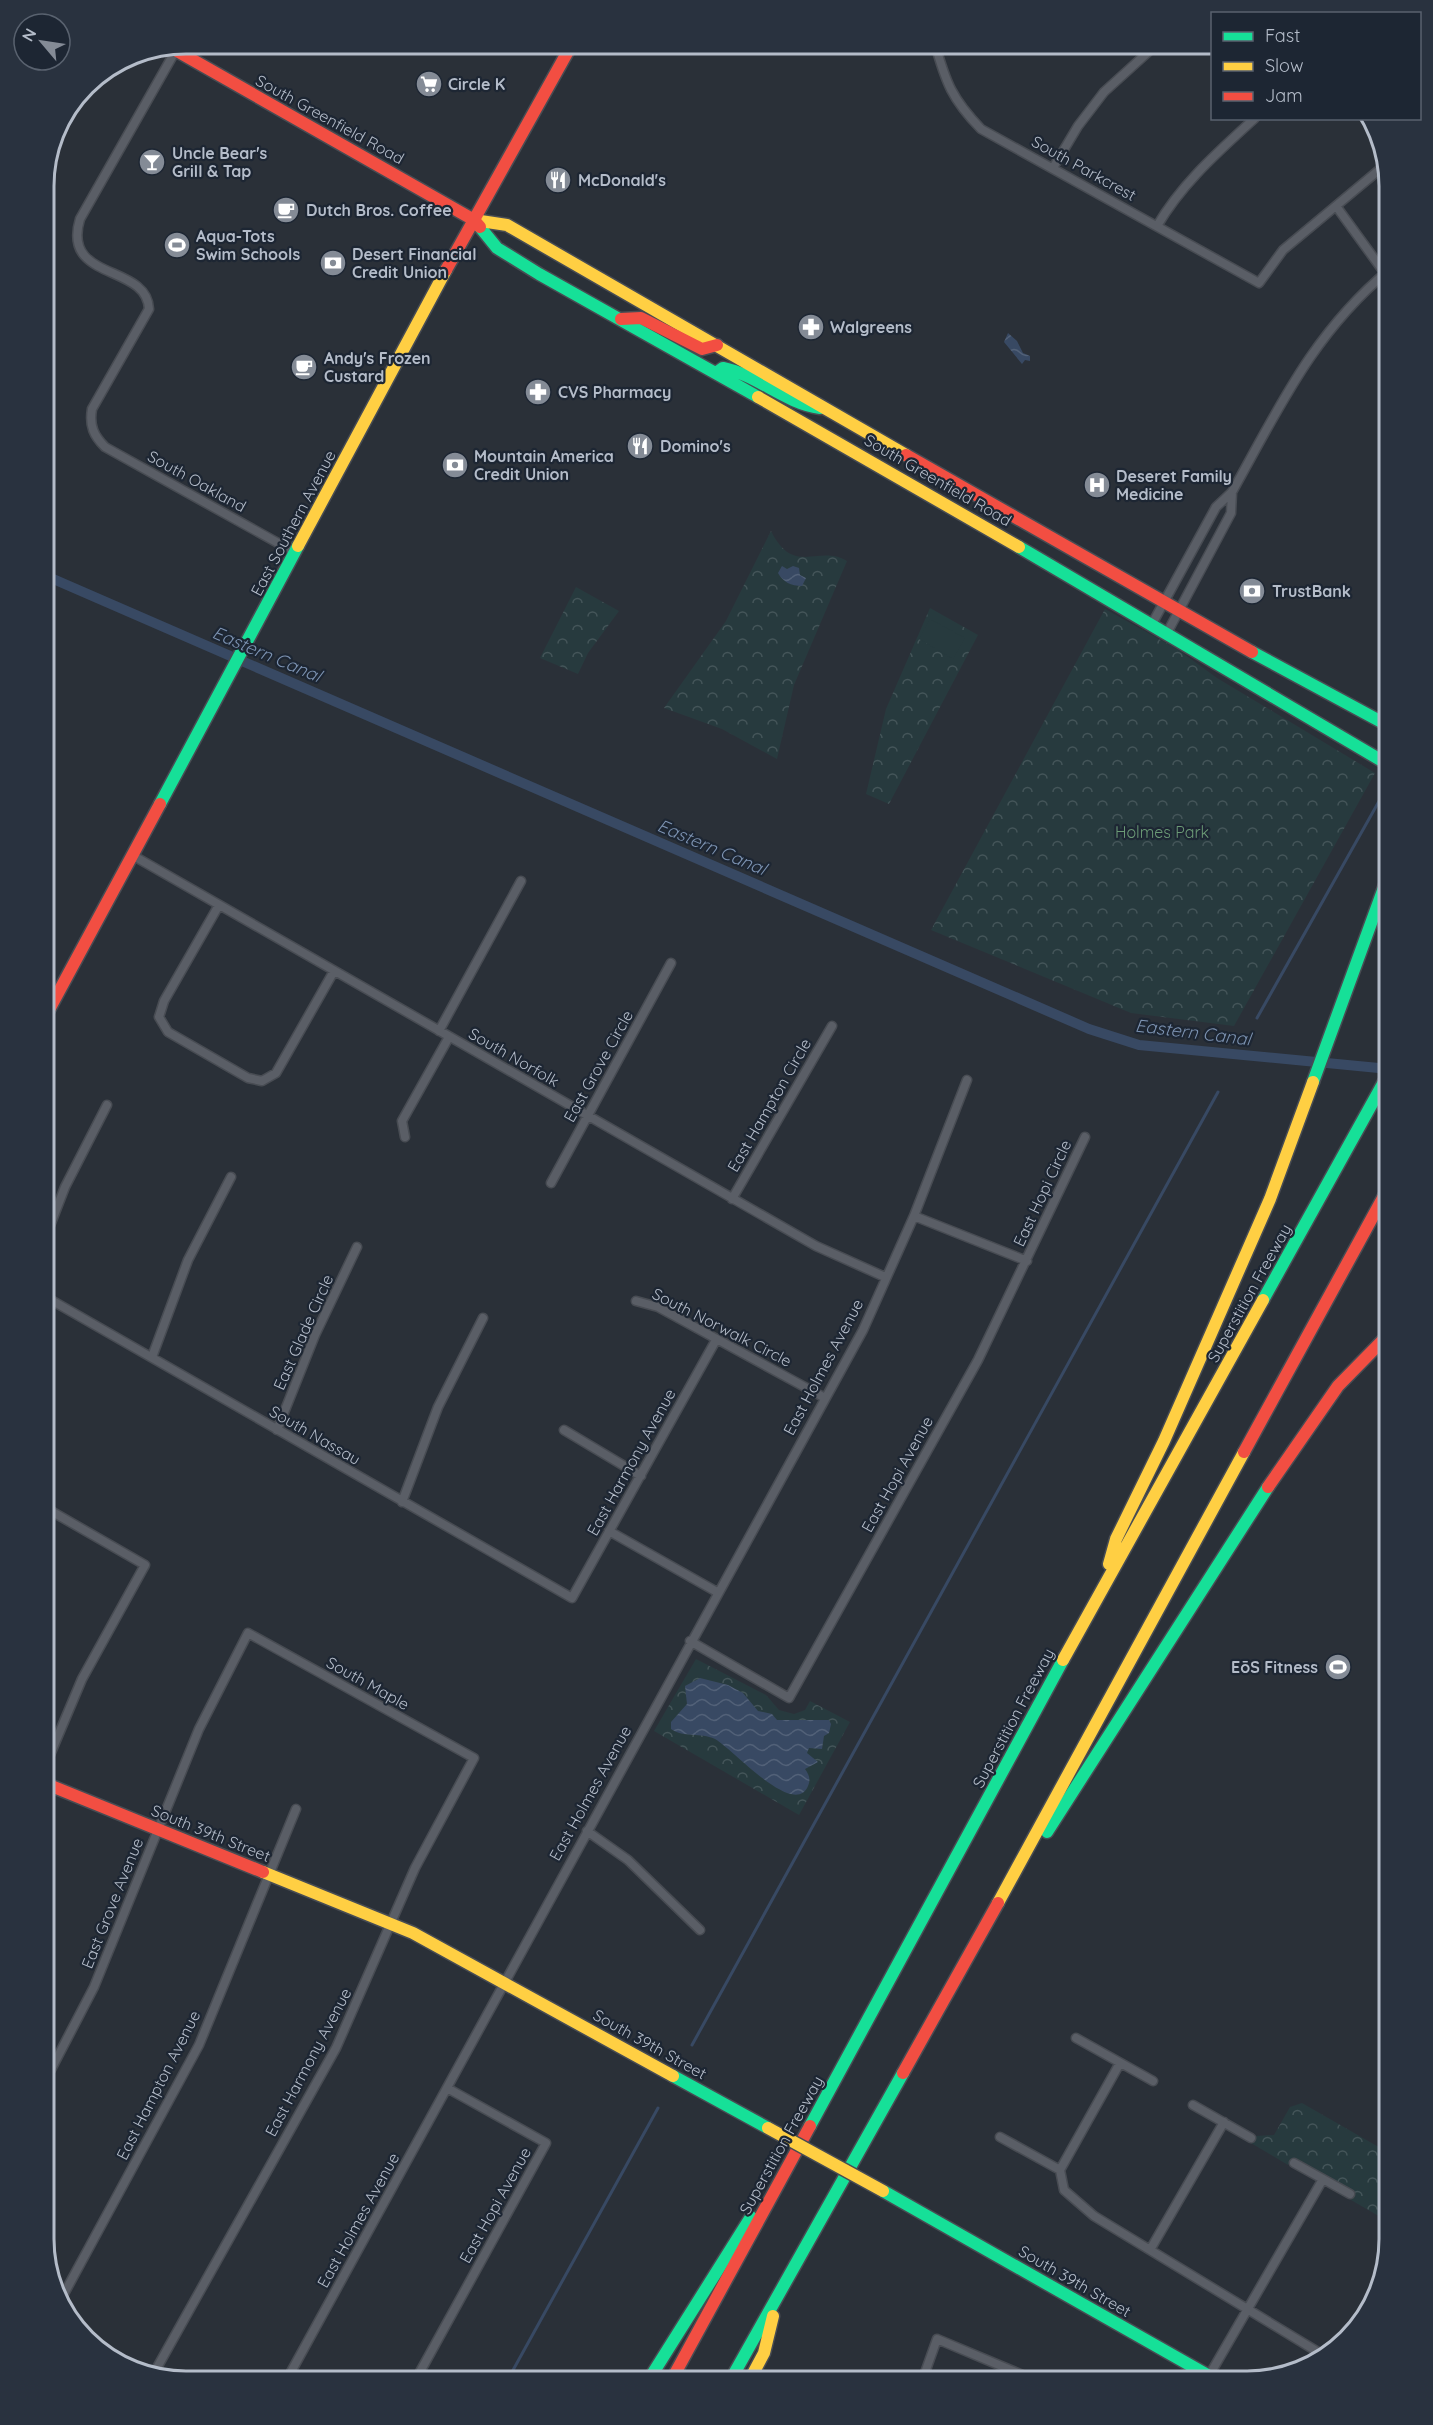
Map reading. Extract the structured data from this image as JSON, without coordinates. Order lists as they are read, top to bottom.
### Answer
{
  "streets": {
    "main road": [
      "South Greenfield Road",
      "East Southern Avenue",
      "Superstition Freeway",
      "South 39th Street"
    ],
    "street": [
      "South Parkcrest",
      "South Oakland",
      "South Norfolk",
      "East Grove Circle",
      "East Hampton Circle",
      "East Hopi Circle",
      "South Norwalk Circle",
      "East Glade Circle",
      "East Holmes Avenue",
      "South Nassau",
      "East Harmony Avenue",
      "East Hopi Avenue",
      "South Maple",
      "East Grove Avenue",
      "East Hampton Avenue"
    ]
  },
  "crossings": [
    ["South Greenfield Road", "East Southern Avenue"],
    ["South Oakland", "East Southern Avenue"],
    ["East Southern Avenue", "South Norfolk"],
    ["South Norfolk", "East Grove Circle"],
    ["South Norfolk", "East Hampton Circle"],
    ["South Norfolk", "East Holmes Avenue"],
    ["East Hopi Circle", "East Hopi Avenue"],
    ["South Norwalk Circle", "East Holmes Avenue"],
    ["South Norwalk Circle", "East Harmony Avenue"],
    ["East Glade Circle", "South Nassau"],
    ["East Holmes Avenue", "East Hopi Avenue"],
    ["East Holmes Avenue", "South 39th Street"],
    ["South Nassau", "East Harmony Avenue"],
    ["East Harmony Avenue", "South Maple"],
    ["East Harmony Avenue", "South 39th Street"],
    ["South Maple", "East Grove Avenue"],
    ["South 39th Street", "East Grove Avenue"],
    ["South 39th Street", "East Hampton Avenue"]
  ],
  "water": ["Eastern Canal"],
  "parks": ["Holmes Park"],
  "places": {
    "supermarket": ["Circle K"],
    "bar": ["Uncle Bear's Grill & Tap"],
    "restaurant": ["McDonald's", "Domino's"],
    "cafe": ["Dutch Bros. Coffee", "Andy's Frozen Custard"],
    "sports": ["Aqua-Tots Swim Schools", "EōS Fitness"],
    "bank": ["Desert Financial Credit Union", "Mountain America Credit Union", "TrustBank"],
    "pharmacy": ["Walgreens", "CVS Pharmacy"],
    "hospital": ["Deseret Family Medicine"]
  },
  "legend": ["Fast", "Slow", "Jam"],
  "north": "top left"
}
